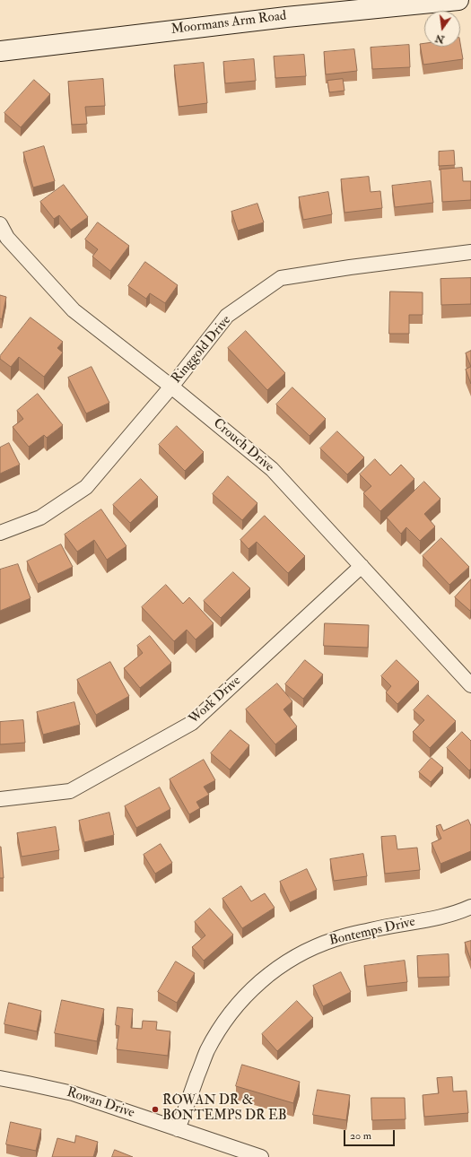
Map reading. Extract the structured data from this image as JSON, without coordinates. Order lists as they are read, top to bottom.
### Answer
{
  "streets": {
    "street": [
      "Moormans Arm Road",
      "Ringgold Drive",
      "Crouch Drive",
      "Work Drive",
      "Bontemps Drive",
      "Rowan Drive"
    ]
  },
  "crossings": [
    ["Ringgold Drive", "Crouch Drive"],
    ["Crouch Drive", "Work Drive"],
    ["Bontemps Drive", "Rowan Drive"]
  ],
  "places": ["ROWAN DR & BONTEMPS DR EB"],
  "scale_bar": "20 m",
  "north": "bottom"
}
